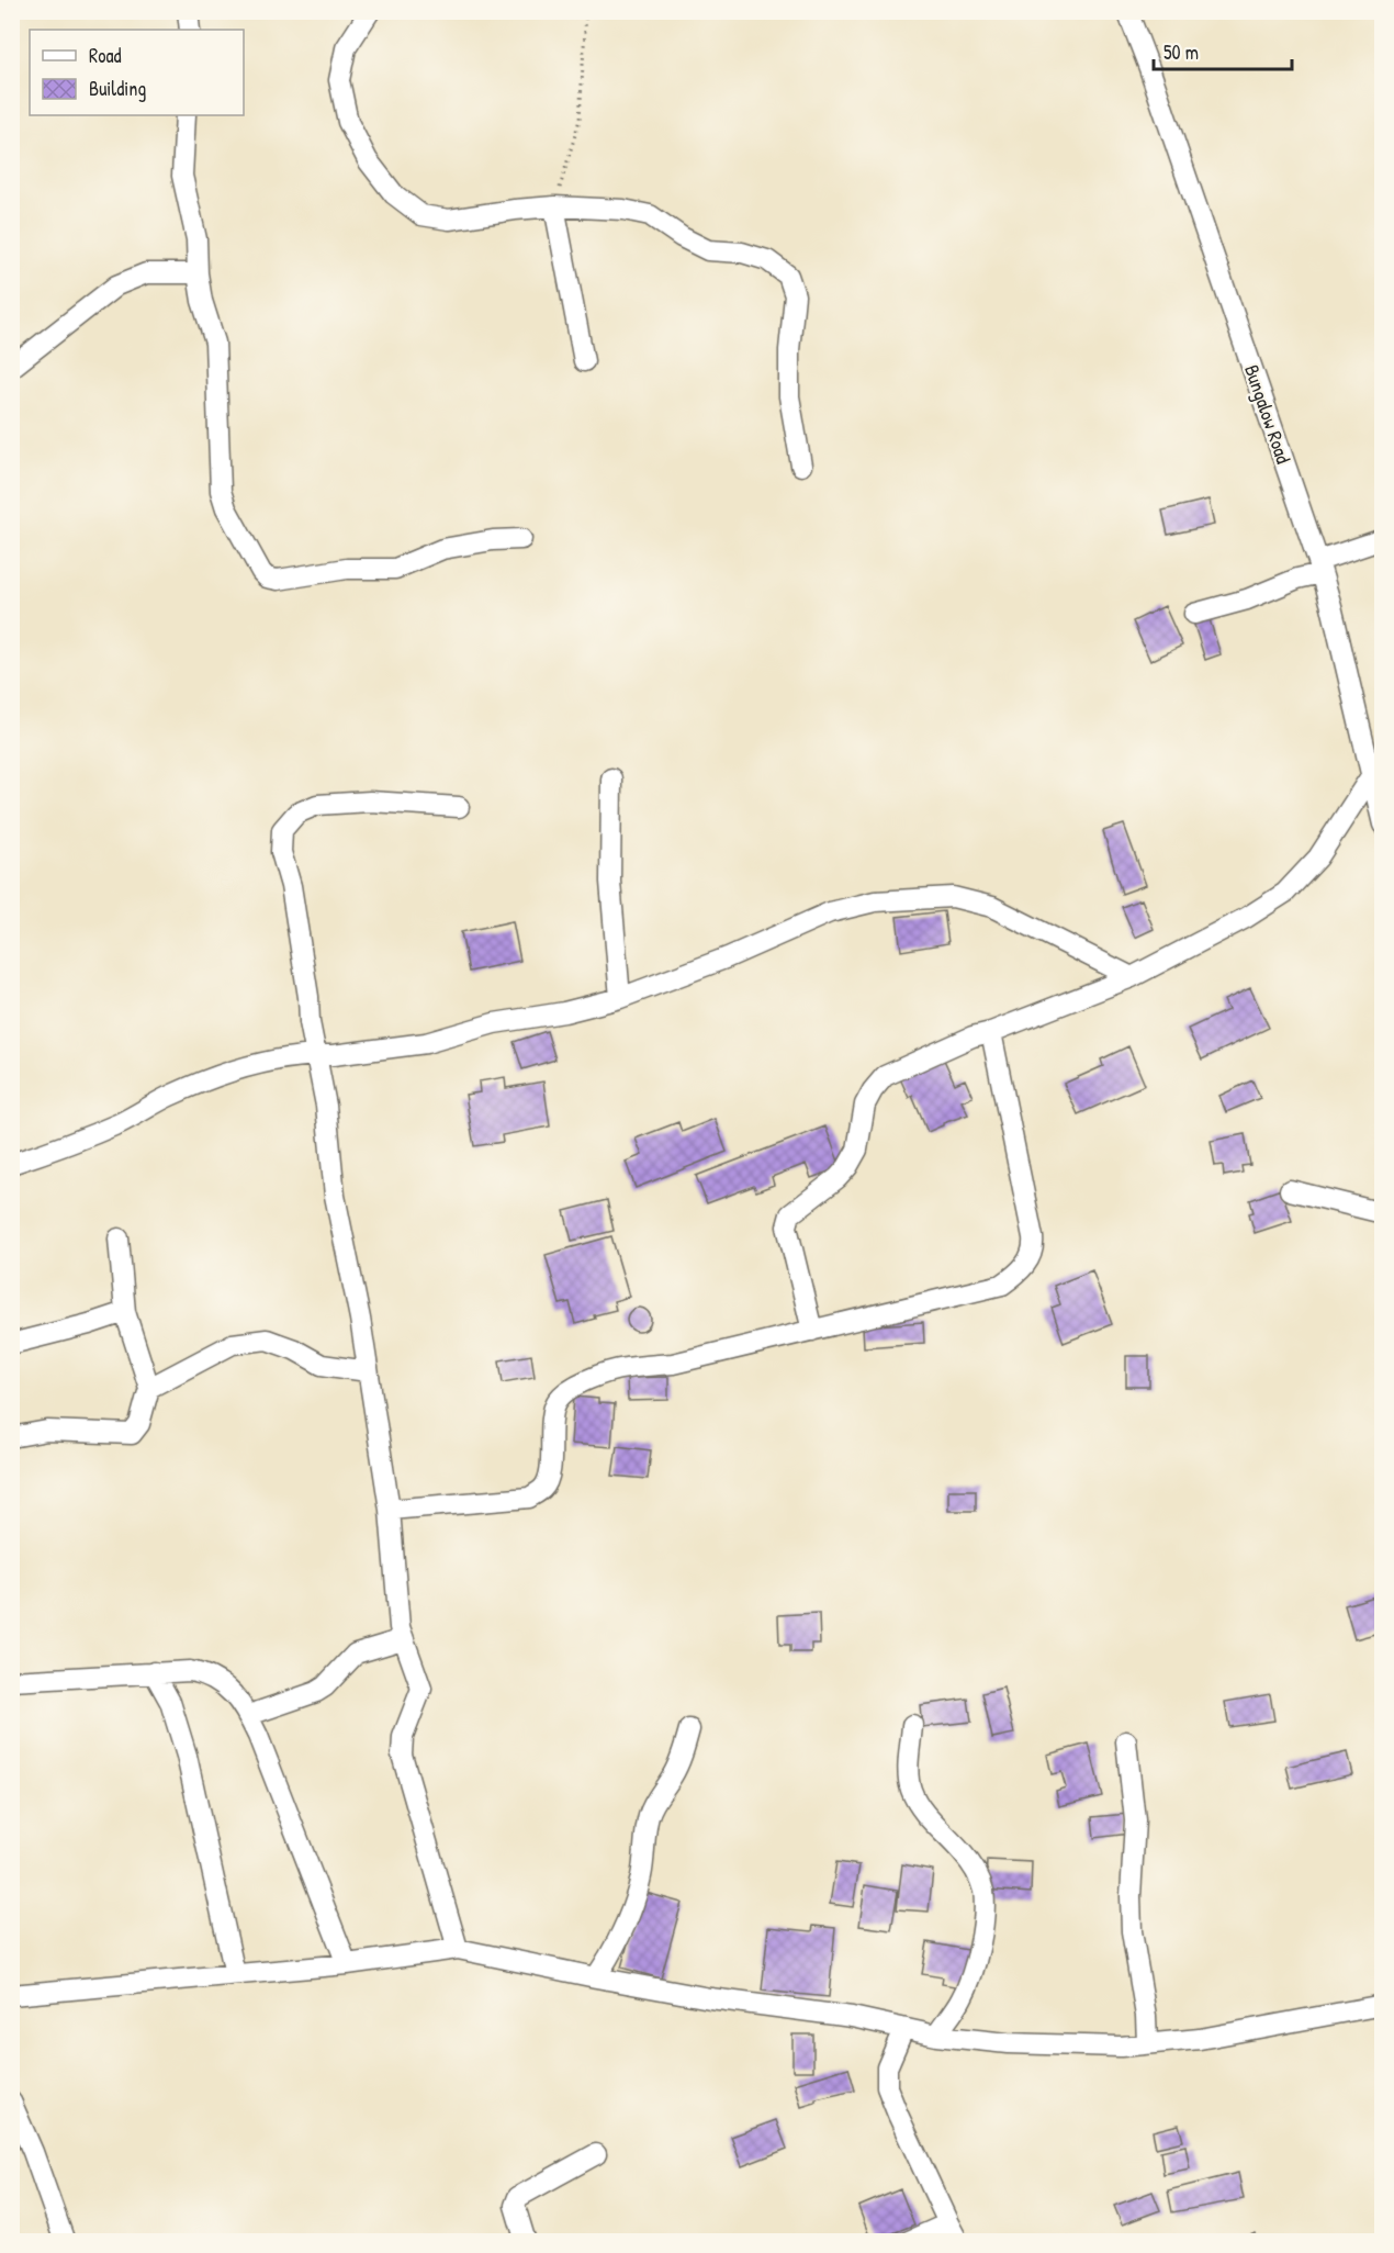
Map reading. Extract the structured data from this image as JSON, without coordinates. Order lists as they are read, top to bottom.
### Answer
{
  "streets": {
    "street": ["Bungalow Road"]
  },
  "legend": ["Road", "Building"],
  "scale_bar": "50 m"
}
